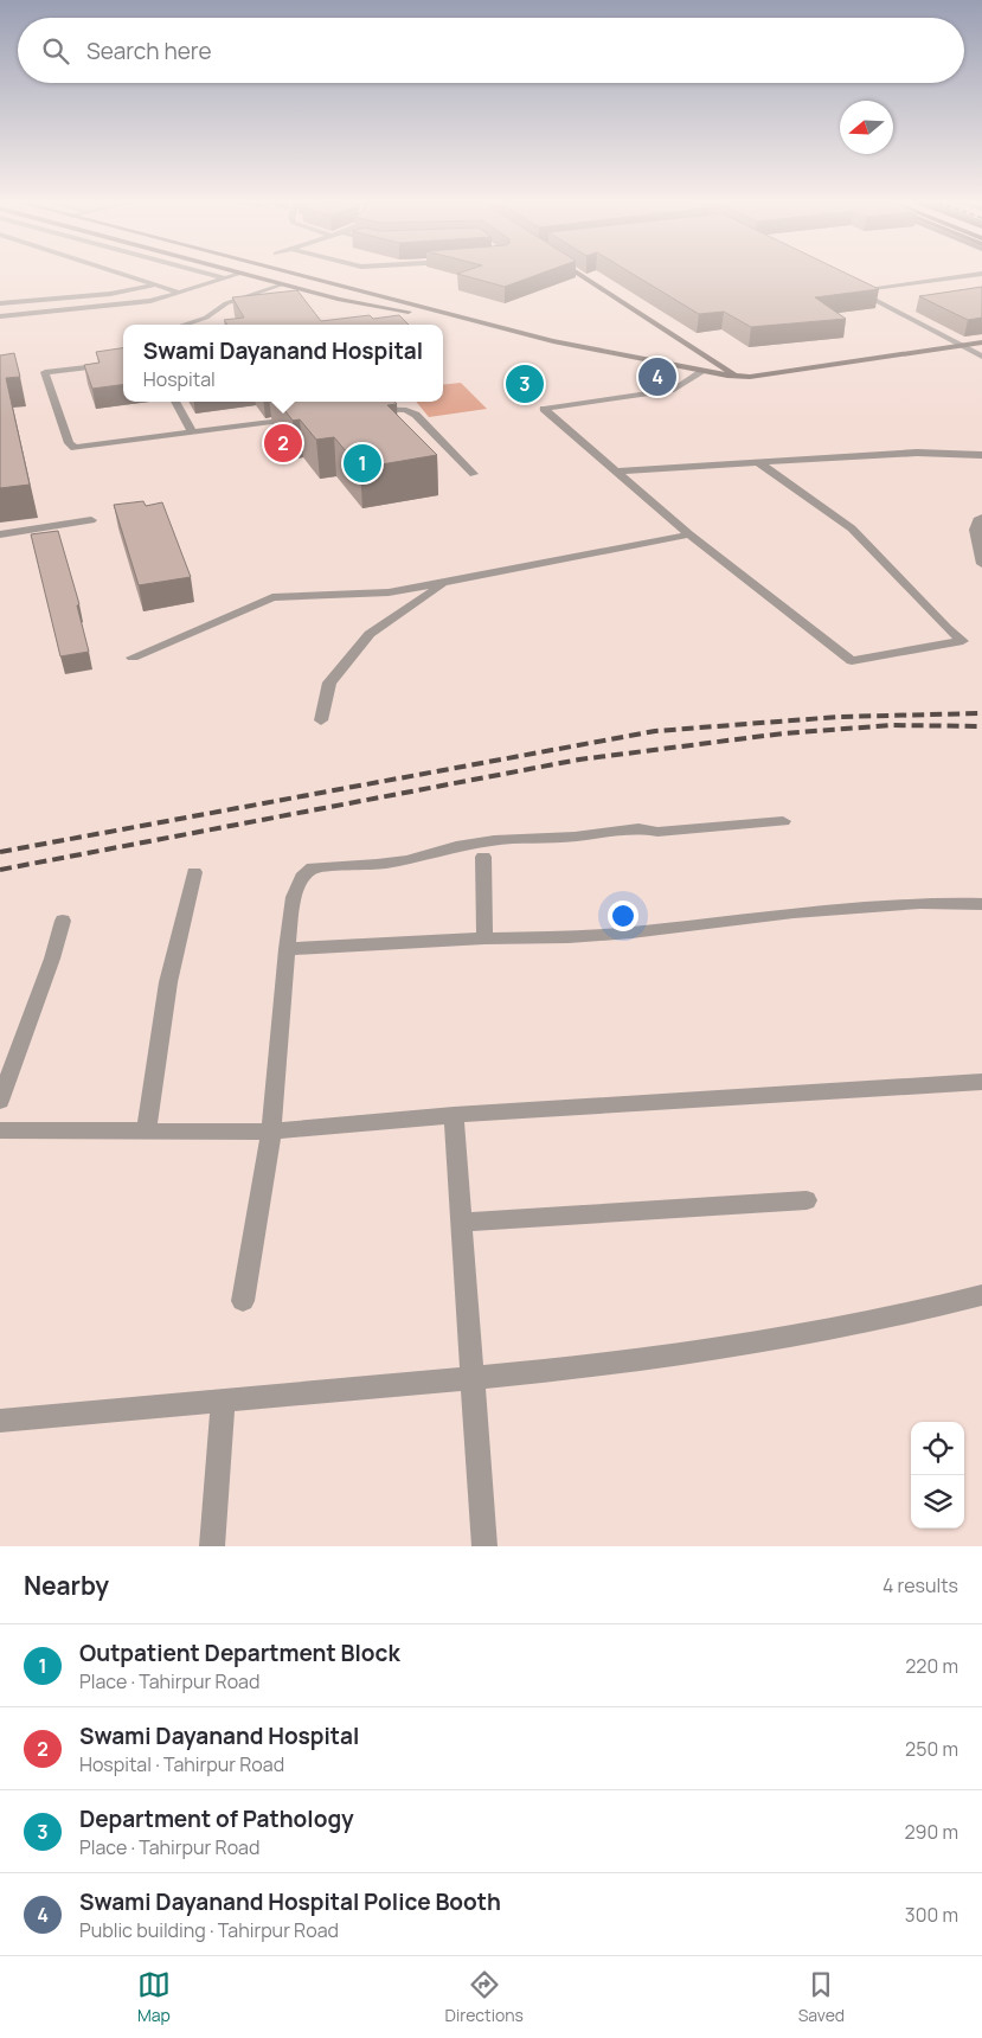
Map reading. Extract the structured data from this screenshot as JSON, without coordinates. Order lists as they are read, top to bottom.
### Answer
{
  "north": "left",
  "page": {
    "search": "Search here",
    "popup": ["Swami Dayanand Hospital", "Hospital"],
    "pins": [
      "4",
      "3",
      "2",
      "1"
    ],
    "heading": ["Nearby", "4 results"],
    "list": [
      {
        "mark": "1",
        "name": "Outpatient Department Block",
        "note": "Place · Tahirpur Road",
        "value": "220 m"
      },
      {
        "mark": "2",
        "name": "Swami Dayanand Hospital",
        "note": "Hospital · Tahirpur Road",
        "value": "250 m"
      },
      {
        "mark": "3",
        "name": "Department of Pathology",
        "note": "Place · Tahirpur Road",
        "value": "290 m"
      },
      {
        "mark": "4",
        "name": "Swami Dayanand Hospital Police Booth",
        "note": "Public building · Tahirpur Road",
        "value": "300 m"
      }
    ],
    "nav": ["Map", "Directions", "Saved"]
  }
}
